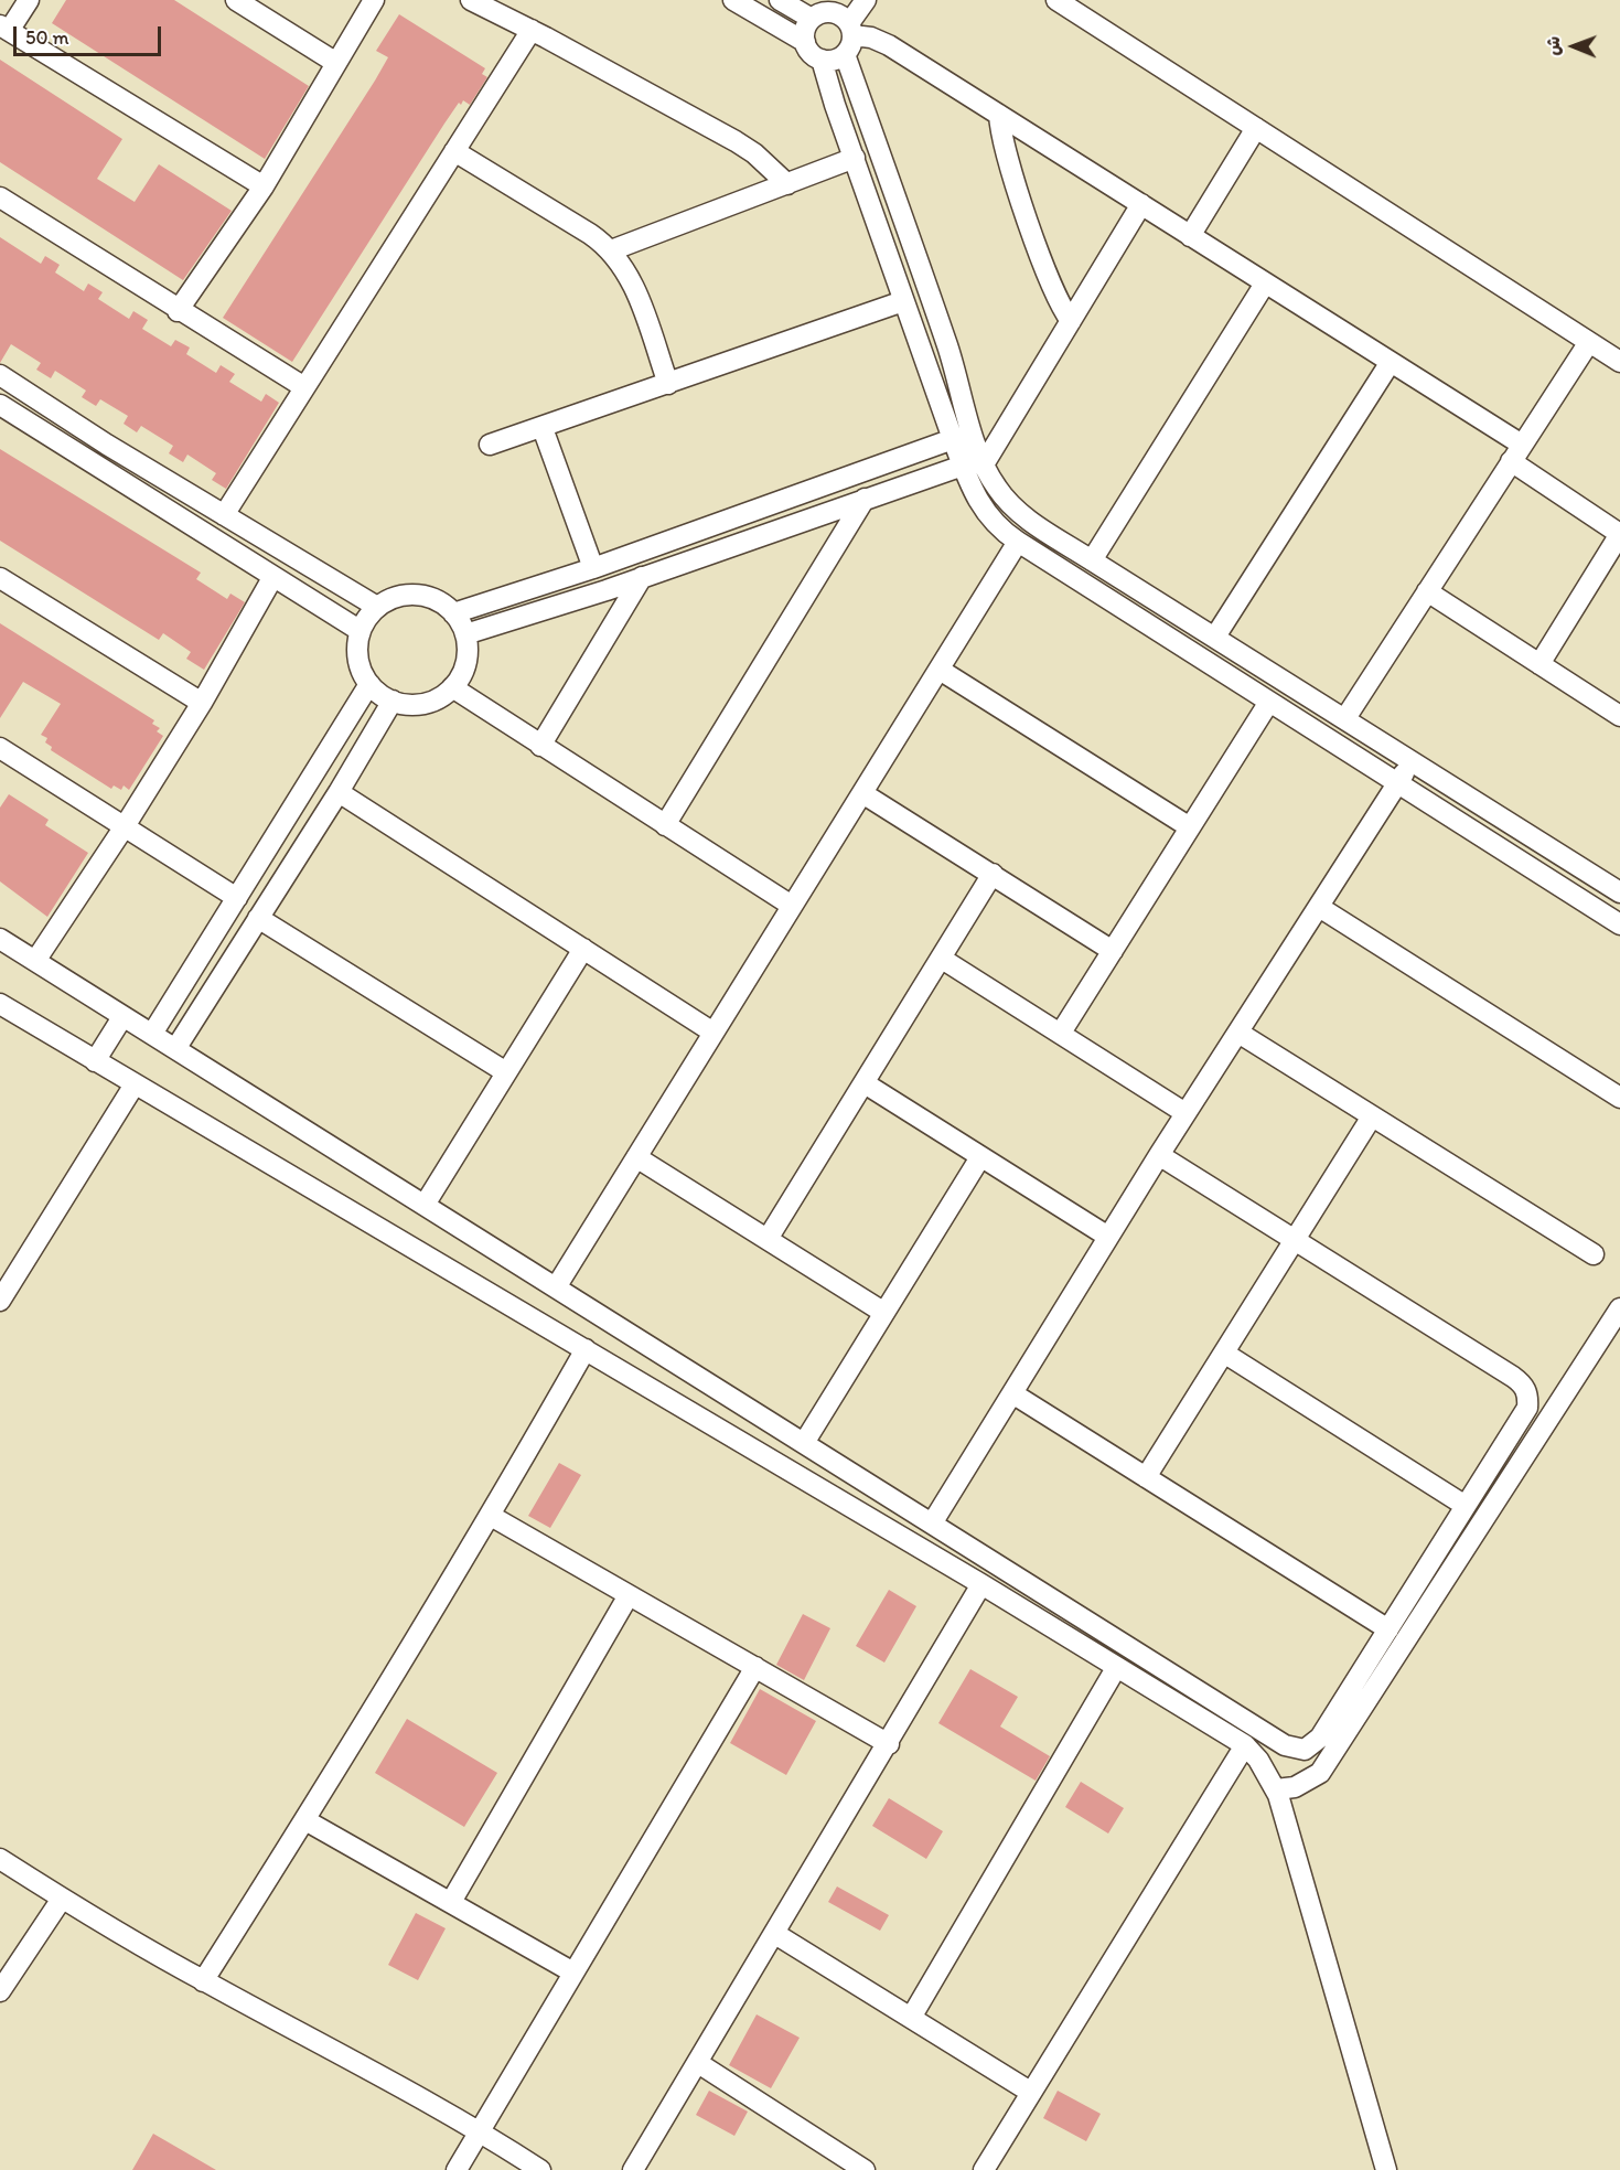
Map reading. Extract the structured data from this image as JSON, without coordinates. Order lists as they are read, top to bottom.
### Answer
{
  "scale_bar": "50 m",
  "north": "left"
}
